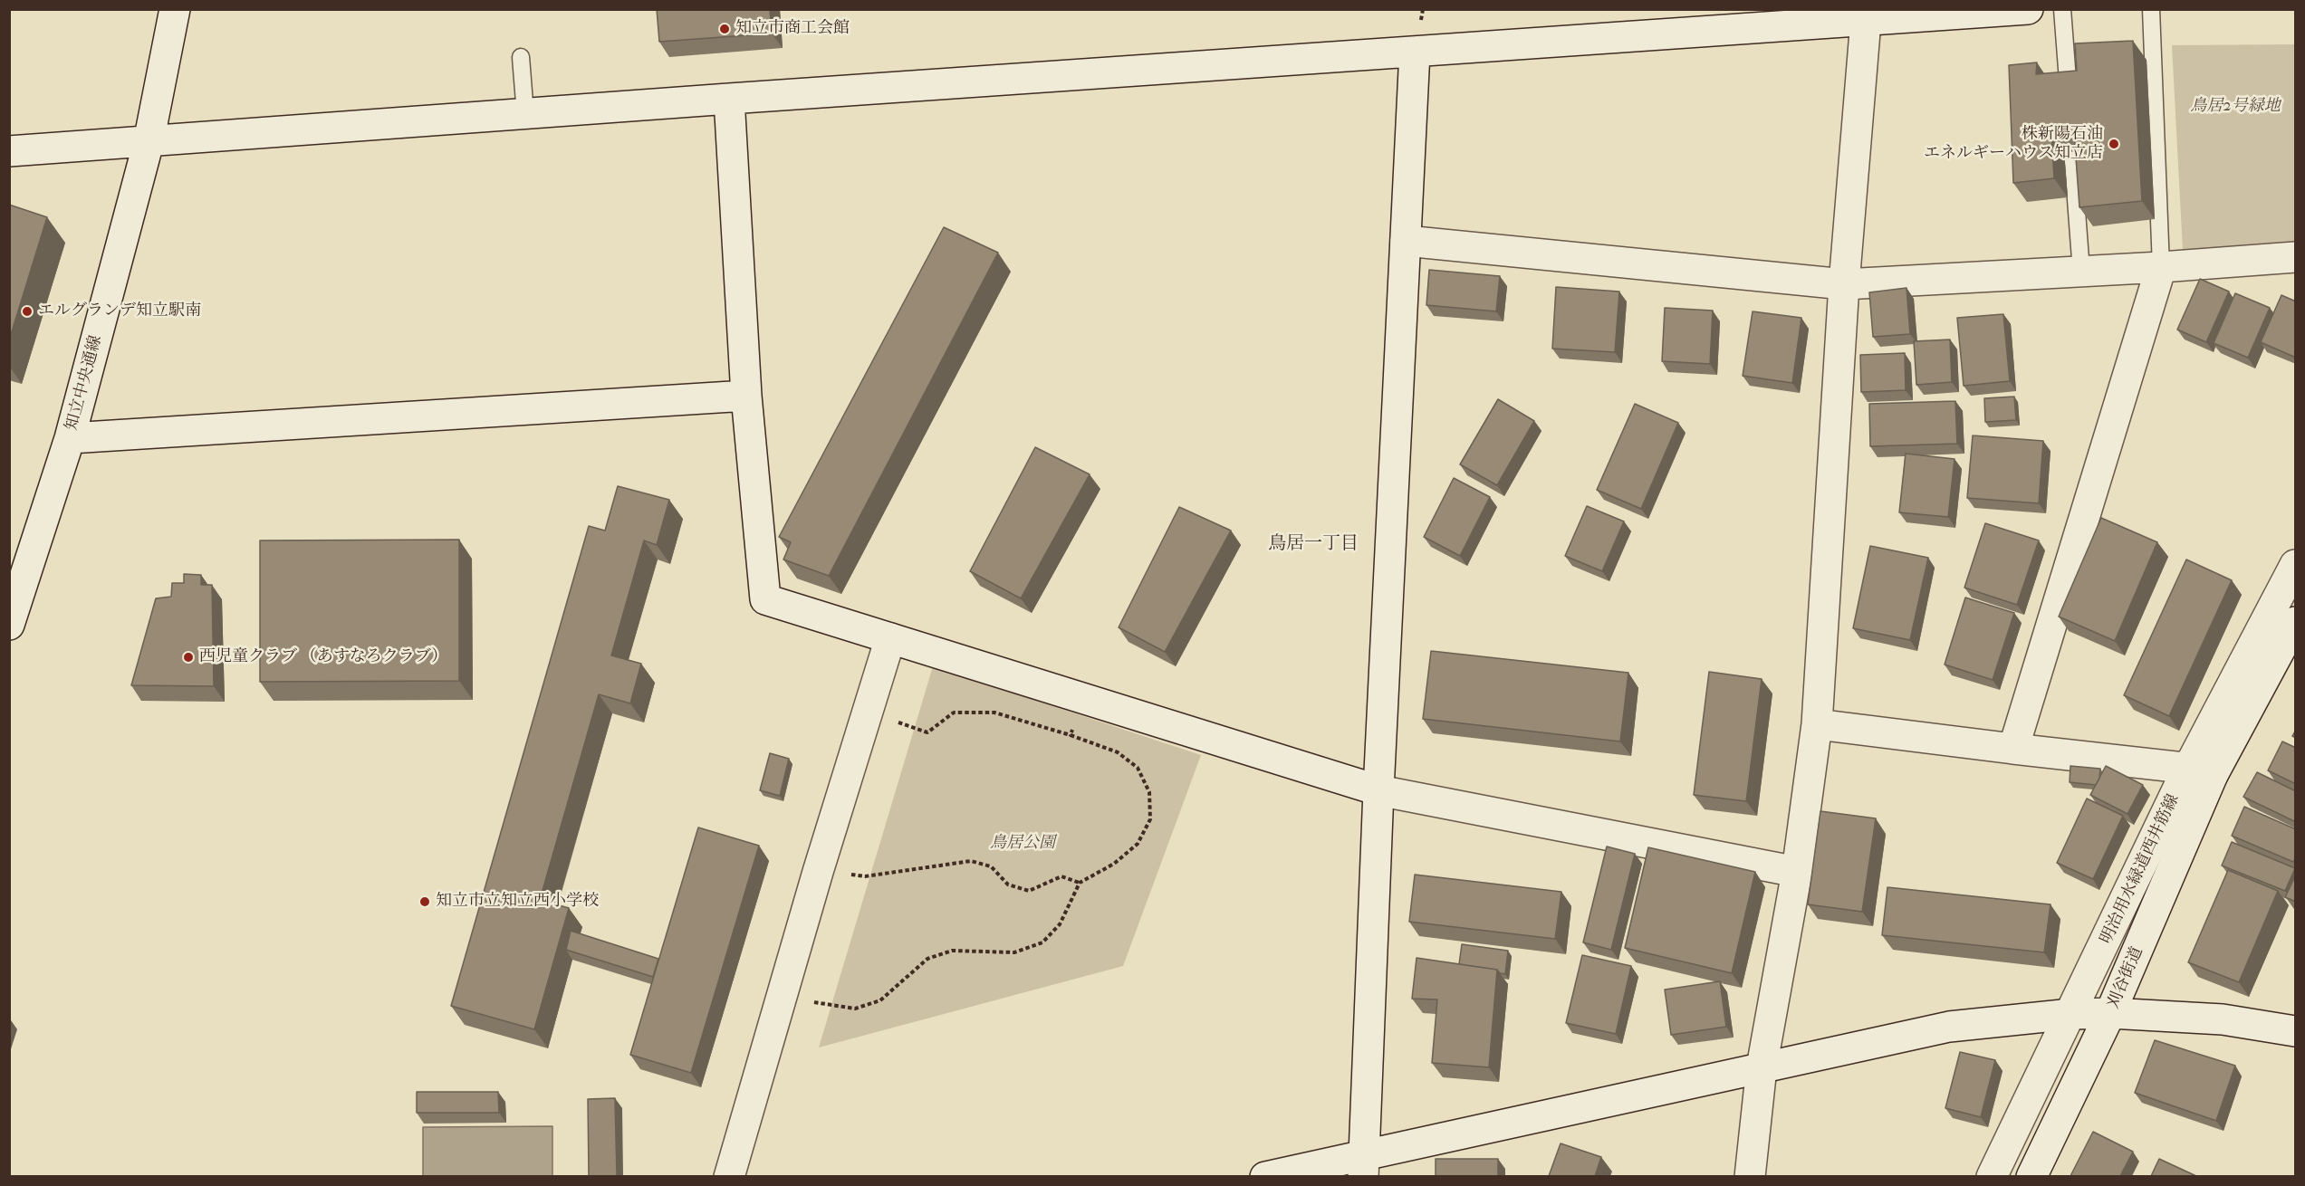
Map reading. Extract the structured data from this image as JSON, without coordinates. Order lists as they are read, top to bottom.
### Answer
{
  "streets": {
    "street": ["知立中央通線", "明治用水緑道西井筋線", "刈谷街道"]
  },
  "crossings": [
    ["明治用水緑道西井筋線", "刈谷街道"]
  ],
  "districts": ["鳥居一丁目"],
  "parks": ["鳥居2号緑地", "鳥居公園"],
  "places": [
    "知立市商工会館",
    "株新陽石油 エネルギーハウス知立店",
    "エルグランデ知立駅南",
    "西児童クラブ （あすなろクラブ）",
    "知立市立知立西小学校"
  ]
}
